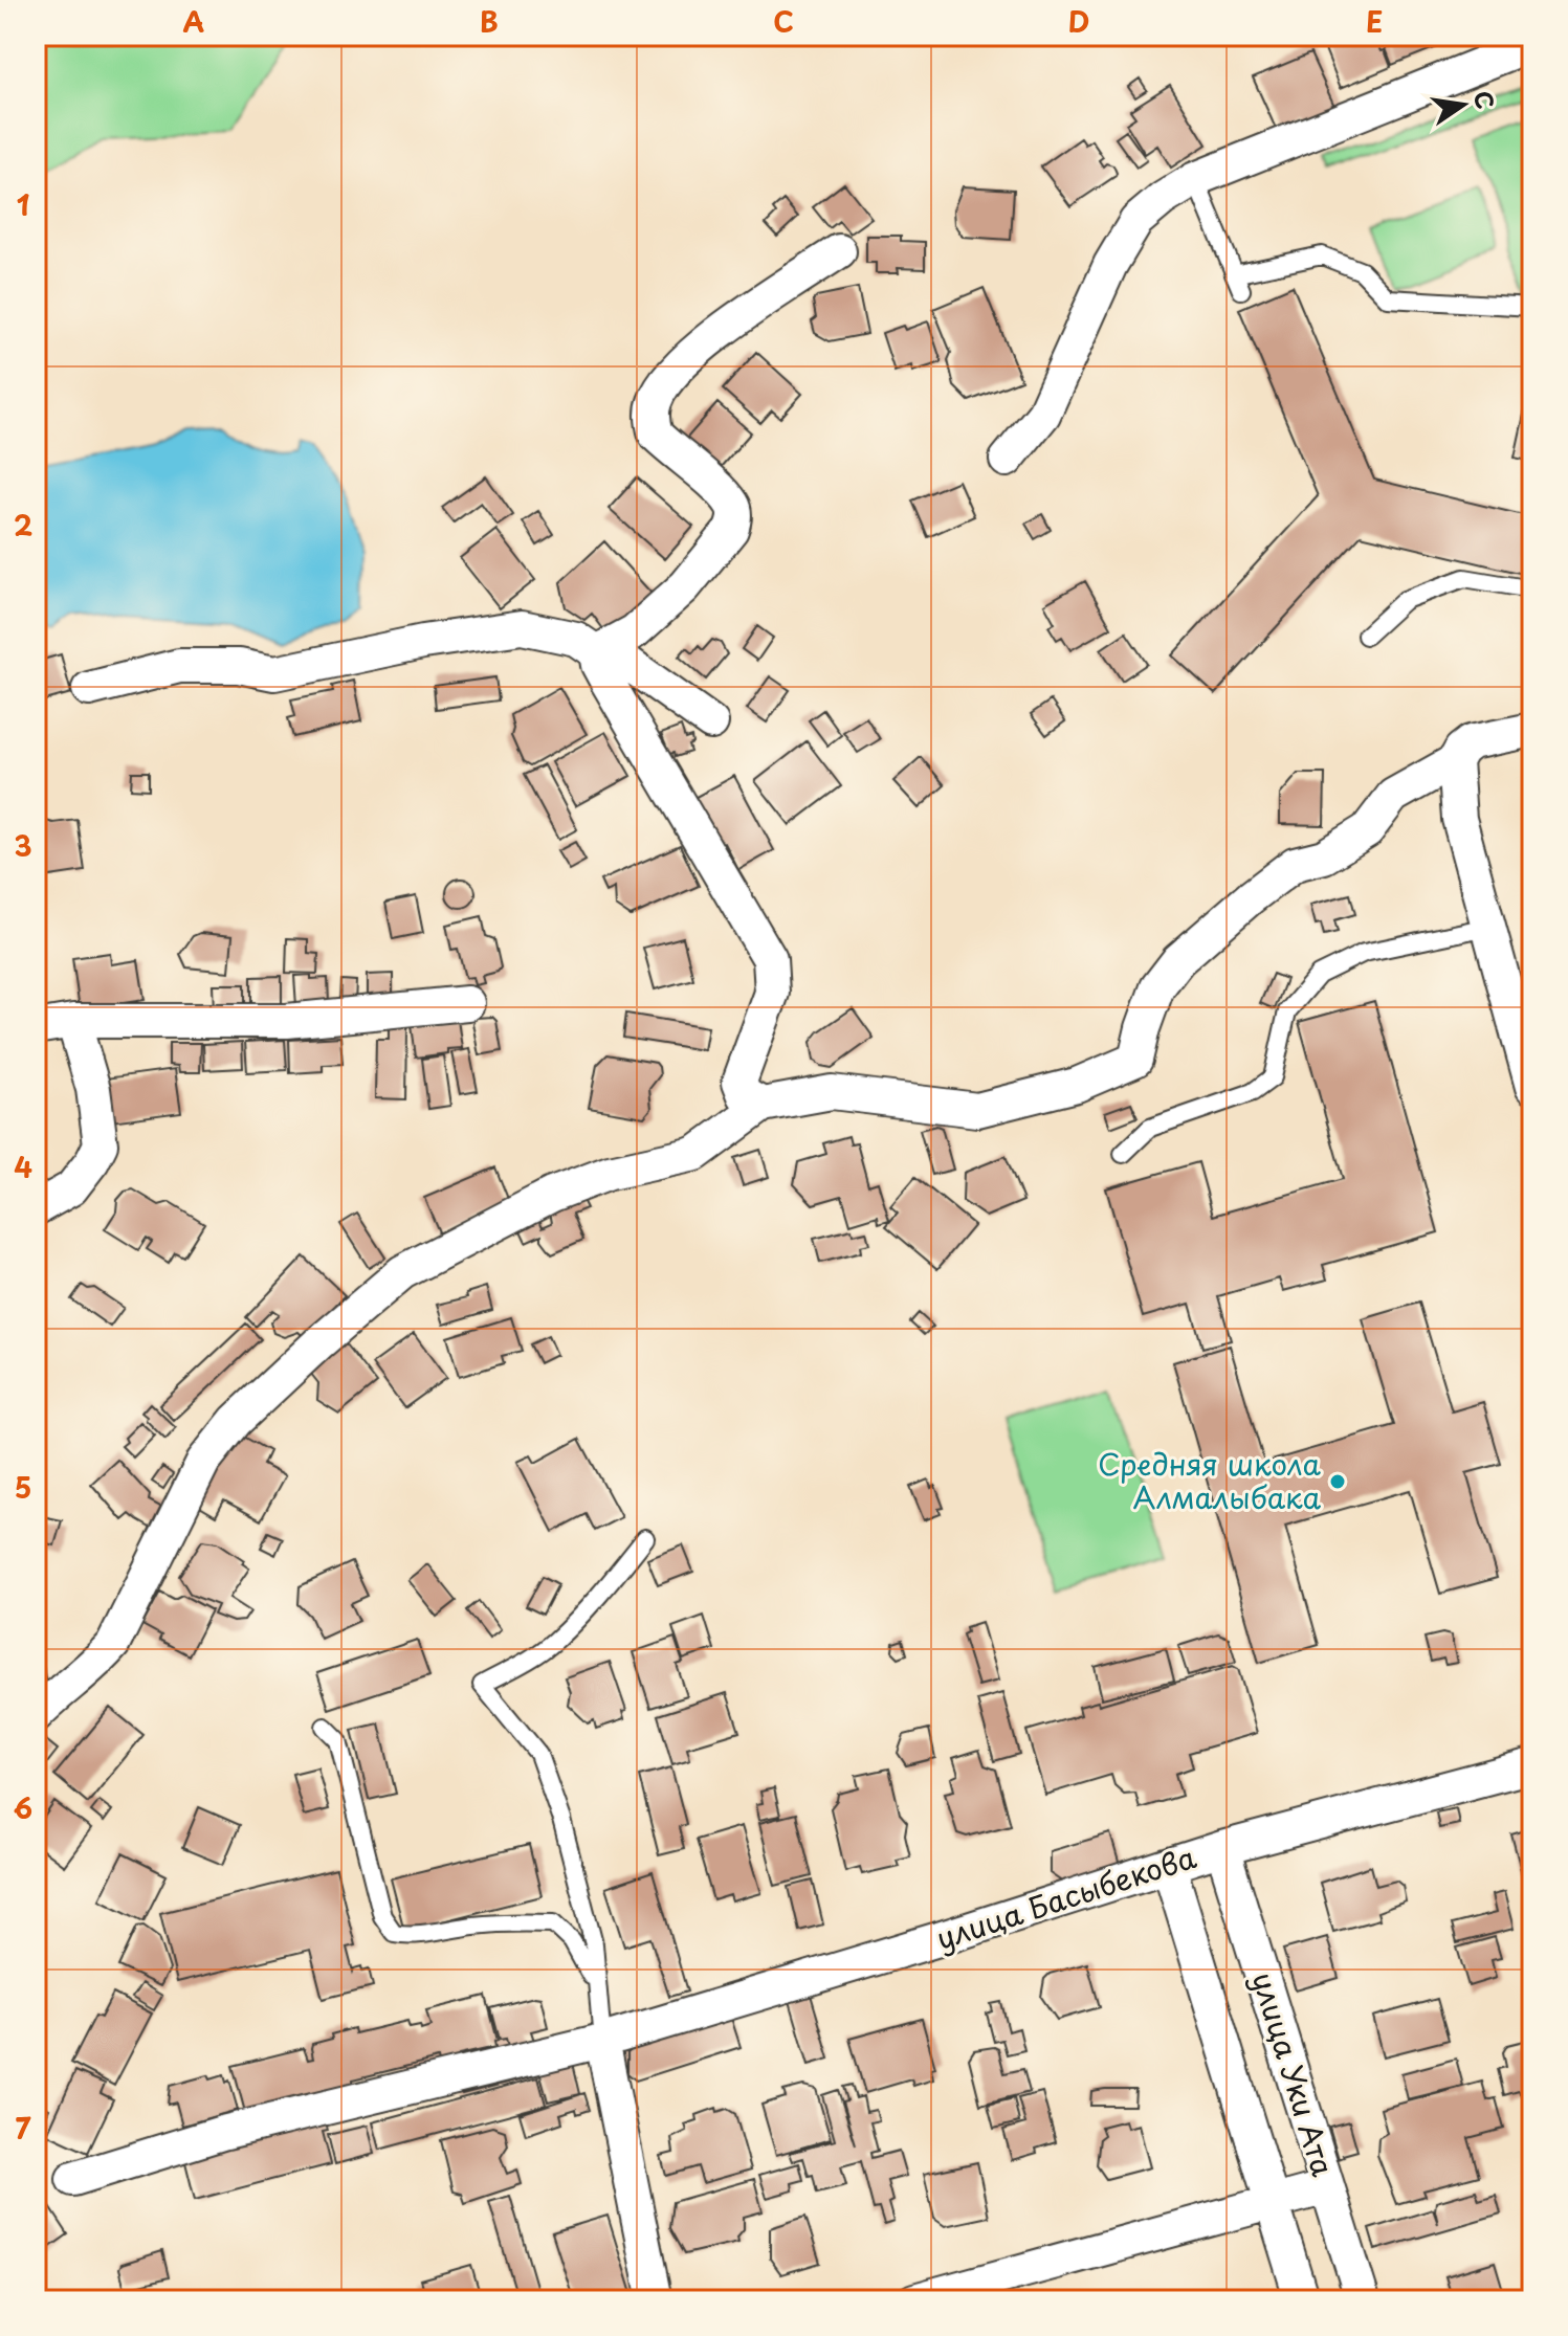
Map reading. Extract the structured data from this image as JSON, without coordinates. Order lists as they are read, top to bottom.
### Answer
{
  "streets": {
    "street": ["улица Басыбекова", "улица Уки Ата"]
  },
  "crossings": [
    ["улица Басыбекова", "улица Уки Ата"]
  ],
  "places": ["Средняя школа Алмалыбака"],
  "north": "right",
  "grid": {
    "columns": [
      "A",
      "B",
      "C",
      "D",
      "E"
    ],
    "rows": [
      "1",
      "2",
      "3",
      "4",
      "5",
      "6",
      "7"
    ]
  }
}
